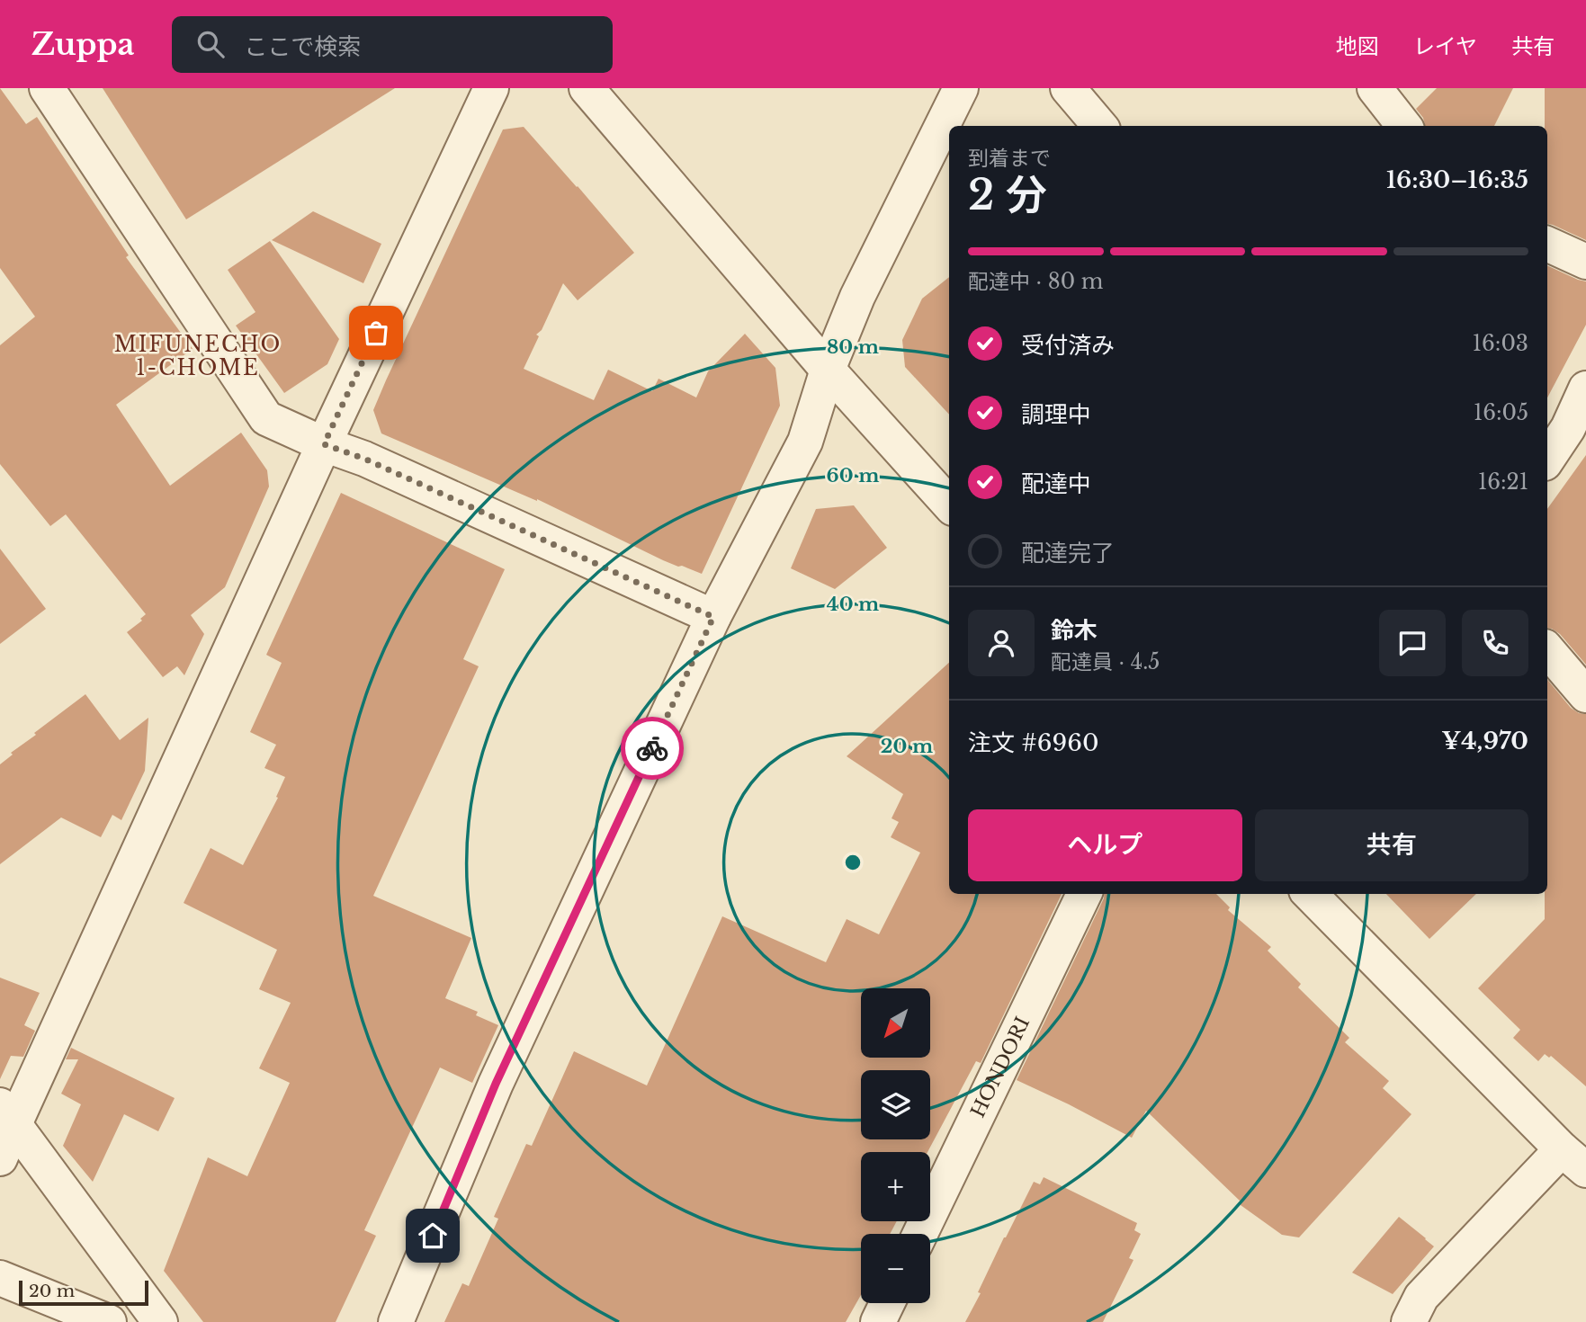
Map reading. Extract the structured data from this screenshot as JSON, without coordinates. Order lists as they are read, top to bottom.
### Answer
{
  "streets": {
    "street": ["HONDORI"]
  },
  "districts": ["MIFUNECHO 1-CHOME"],
  "scale_bar": "20 m",
  "north": "bottom left",
  "page": {
    "header": "Zuppa",
    "search": "ここで検索",
    "nav": ["地図", "レイヤ", "共有"],
    "heading": ["2 分", "到着まで", "16:30–16:35"],
    "panel": [
      "鈴木",
      "配達員 · 4.5",
      "注文 #6960",
      "¥4,970"
    ],
    "bar": "配達中 · 80 m",
    "list": [
      ["受付済み", "16:03"],
      ["調理中", "16:05"],
      ["配達中", "16:21"],
      "配達完了"
    ],
    "buttons": ["ヘルプ", "共有"],
    "map_buttons": ["+", "−"],
    "scale": "20 m"
  },
  "rings": [
    "80 m",
    "60 m",
    "40 m",
    "20 m"
  ]
}
